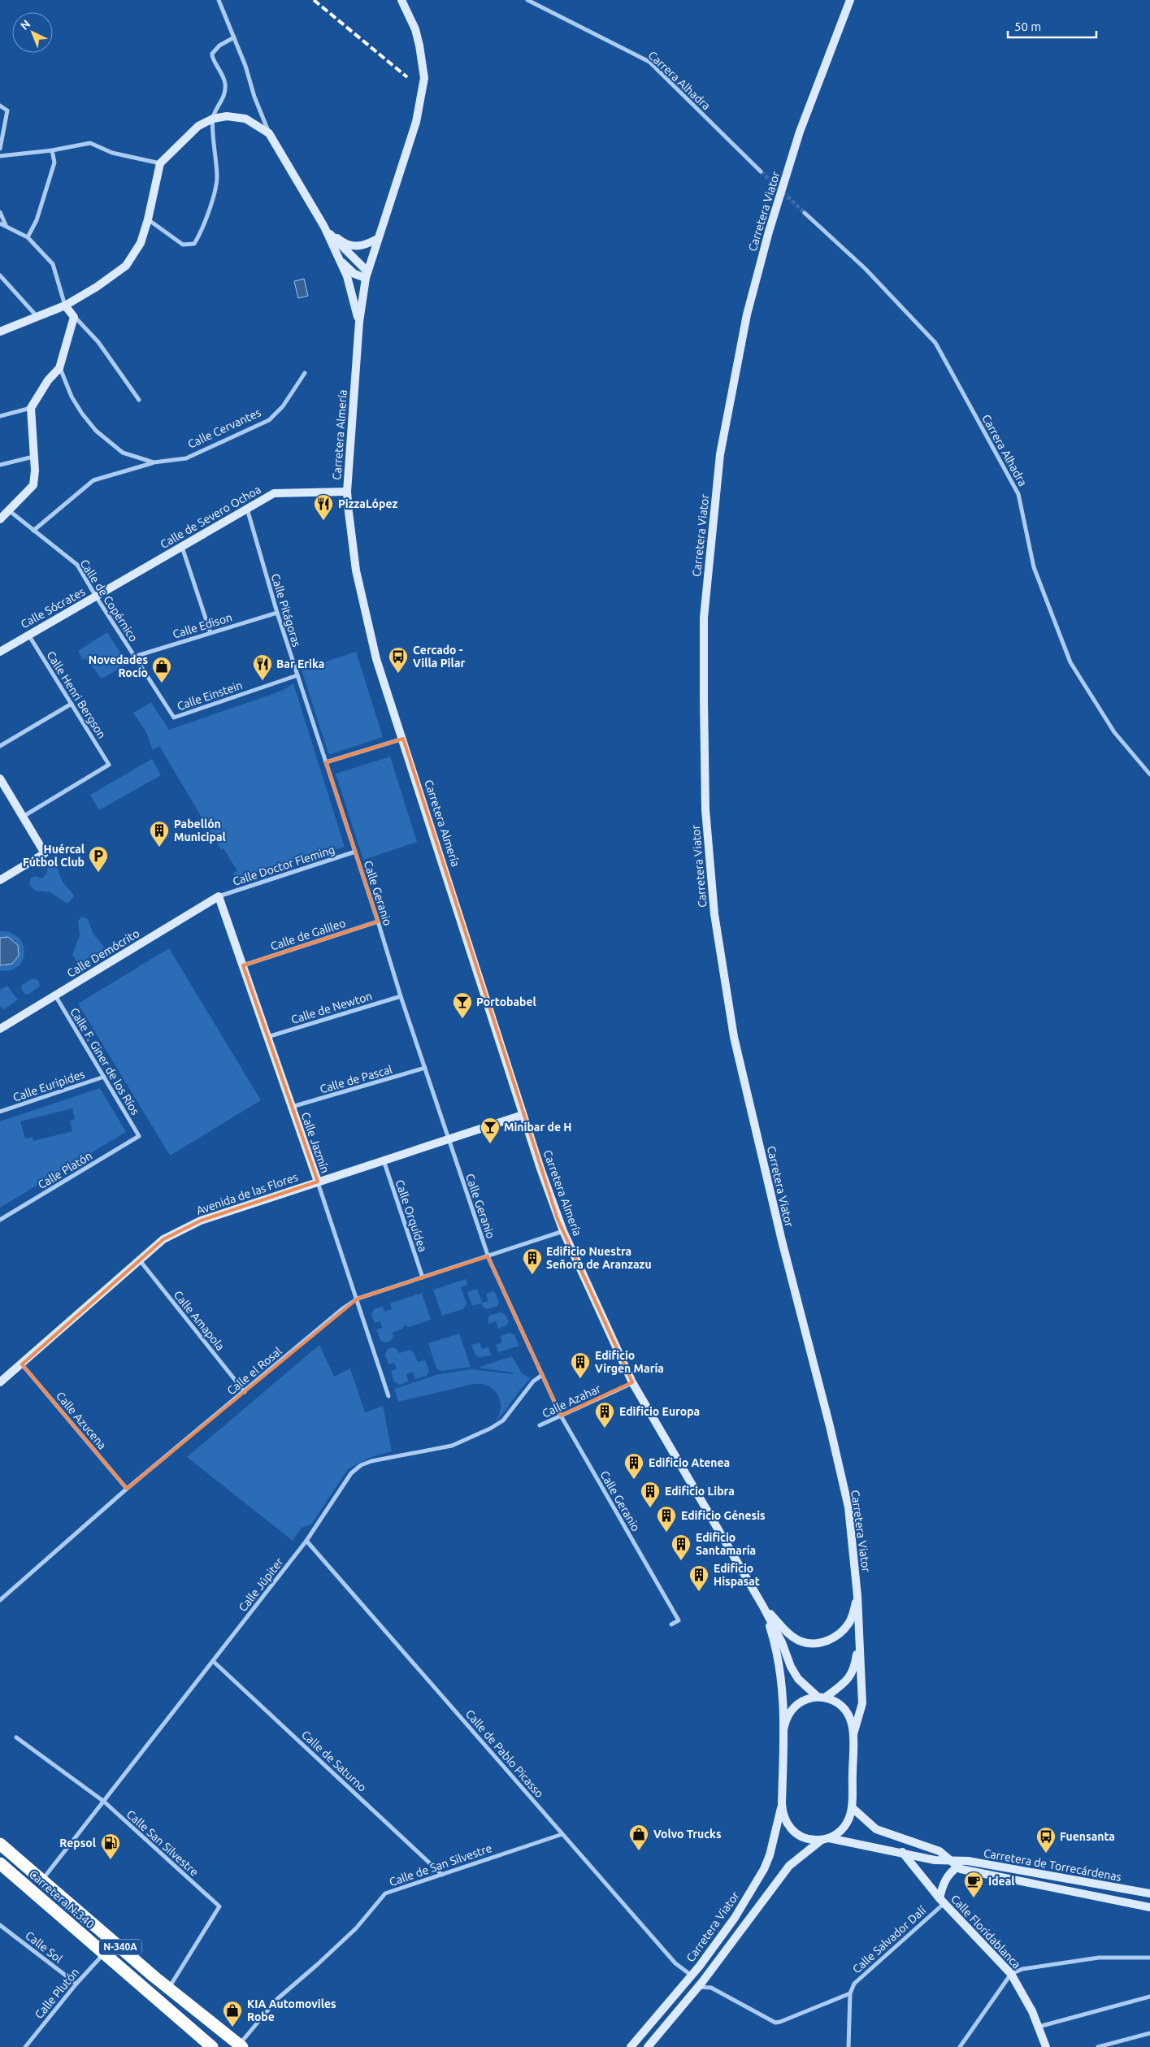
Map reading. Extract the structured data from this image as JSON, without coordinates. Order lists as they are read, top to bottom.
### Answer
{
  "streets": {
    "highway": ["Carretera N-340", "N-340A"],
    "main road": [
      "Carretera Viator",
      "Carretera Almería",
      "Calle de Severo Ochoa",
      "Calle Sócrates",
      "Calle Demócrito",
      "Calle Jazmín",
      "Avenida de las Flores",
      "Carretera de Torrecárdenas",
      "Calle Floridablanca"
    ],
    "street": [
      "Carrera Alhadra",
      "Calle Cervantes",
      "Calle de Copérnico",
      "Calle Pitágoras",
      "Calle Edison",
      "Calle Henri Bergson",
      "Calle Einstein",
      "Calle Doctor Fleming",
      "Calle Geranio",
      "Calle de Galileo",
      "Calle de Newton",
      "Calle F. Giner de los Ríos",
      "Calle de Pascal",
      "Calle Euripides",
      "Calle Platón",
      "Calle Orquídea",
      "Calle Amapola",
      "Calle el Rosal",
      "Calle Azahar",
      "Calle Azucena",
      "Calle Júpiter",
      "Calle de Pablo Picasso",
      "Calle de Saturno",
      "Calle San Silvestre",
      "Calle de San Silvestre",
      "Calle Salvador Dalí",
      "Calle Sol",
      "Calle Plutón"
    ]
  },
  "crossings": [
    ["Carretera Viator", "Calle de Pablo Picasso"],
    ["Carretera Viator", "Carretera de Torrecárdenas"],
    ["Carretera Almería", "Calle de Severo Ochoa"],
    ["Carretera Almería", "Avenida de las Flores"],
    ["Carretera Almería", "Calle el Rosal"],
    ["Carretera Almería", "Calle Azahar"],
    ["Calle de Severo Ochoa", "Calle de Copérnico"],
    ["Calle de Severo Ochoa", "Calle Sócrates"],
    ["Calle de Severo Ochoa", "Calle Pitágoras"],
    ["Calle de Copérnico", "Calle Sócrates"],
    ["Calle de Copérnico", "Calle Edison"],
    ["Calle de Copérnico", "Calle Einstein"],
    ["Calle Sócrates", "Calle Henri Bergson"],
    ["Calle Pitágoras", "Calle Edison"],
    ["Calle Pitágoras", "Calle Einstein"],
    ["Calle Pitágoras", "Calle Geranio"],
    ["Calle Doctor Fleming", "Calle Geranio"],
    ["Calle Doctor Fleming", "Calle Demócrito"],
    ["Calle Doctor Fleming", "Calle Jazmín"],
    ["Calle Geranio", "Calle de Galileo"],
    ["Calle Geranio", "Calle de Newton"],
    ["Calle Geranio", "Calle de Pascal"],
    ["Calle Geranio", "Avenida de las Flores"],
    ["Calle Geranio", "Calle el Rosal"],
    ["Calle Geranio", "Calle Azahar"],
    ["Calle Geranio", "Calle Júpiter"],
    ["Calle de Galileo", "Calle Jazmín"],
    ["Calle Demócrito", "Calle F. Giner de los Ríos"],
    ["Calle Demócrito", "Calle Jazmín"],
    ["Calle de Newton", "Calle Jazmín"],
    ["Calle F. Giner de los Ríos", "Calle Euripides"],
    ["Calle F. Giner de los Ríos", "Calle Platón"],
    ["Calle de Pascal", "Calle Jazmín"],
    ["Calle Jazmín", "Avenida de las Flores"],
    ["Calle Jazmín", "Calle el Rosal"],
    ["Avenida de las Flores", "Calle Orquídea"],
    ["Avenida de las Flores", "Calle Amapola"],
    ["Avenida de las Flores", "Calle Azucena"],
    ["Calle Orquídea", "Calle el Rosal"],
    ["Calle Amapola", "Calle el Rosal"],
    ["Calle el Rosal", "Calle Azucena"],
    ["Calle Júpiter", "Calle de Pablo Picasso"],
    ["Calle Júpiter", "Calle de Saturno"],
    ["Calle Júpiter", "Calle San Silvestre"],
    ["Calle Júpiter", "N-340A"],
    ["Calle de Pablo Picasso", "Calle de San Silvestre"],
    ["Calle de Saturno", "Calle de San Silvestre"],
    ["Calle San Silvestre", "N-340A"],
    ["Calle de San Silvestre", "N-340A"],
    ["Carretera de Torrecárdenas", "Calle Floridablanca"],
    ["Carretera N-340", "Calle Plutón"],
    ["Calle Floridablanca", "Calle Salvador Dalí"],
    ["Calle Sol", "Calle Plutón"]
  ],
  "places": {
    "restaurant": ["PizzaLópez", "Bar Erika"],
    "bus stop": ["Cercado - Villa Pilar", "Fuensanta"],
    "shop": ["Novedades Rocío", "Volvo Trucks", "KIA Automoviles Robe"],
    "building": [
      "Pabellón Municipal",
      "Edificio Nuestra Señora de Aranzazu",
      "Edificio Virgen María",
      "Edificio Europa",
      "Edificio Atenea",
      "Edificio Libra",
      "Edificio Génesis",
      "Edificio Santamaría",
      "Edificio Hispasat"
    ],
    "parking": ["Huércal Fútbol Club"],
    "bar": ["Portobabel", "Minibar de H"],
    "fuel station": ["Repsol"],
    "cafe": ["Ideal"]
  },
  "scale_bar": "50 m",
  "north": "top left"
}
